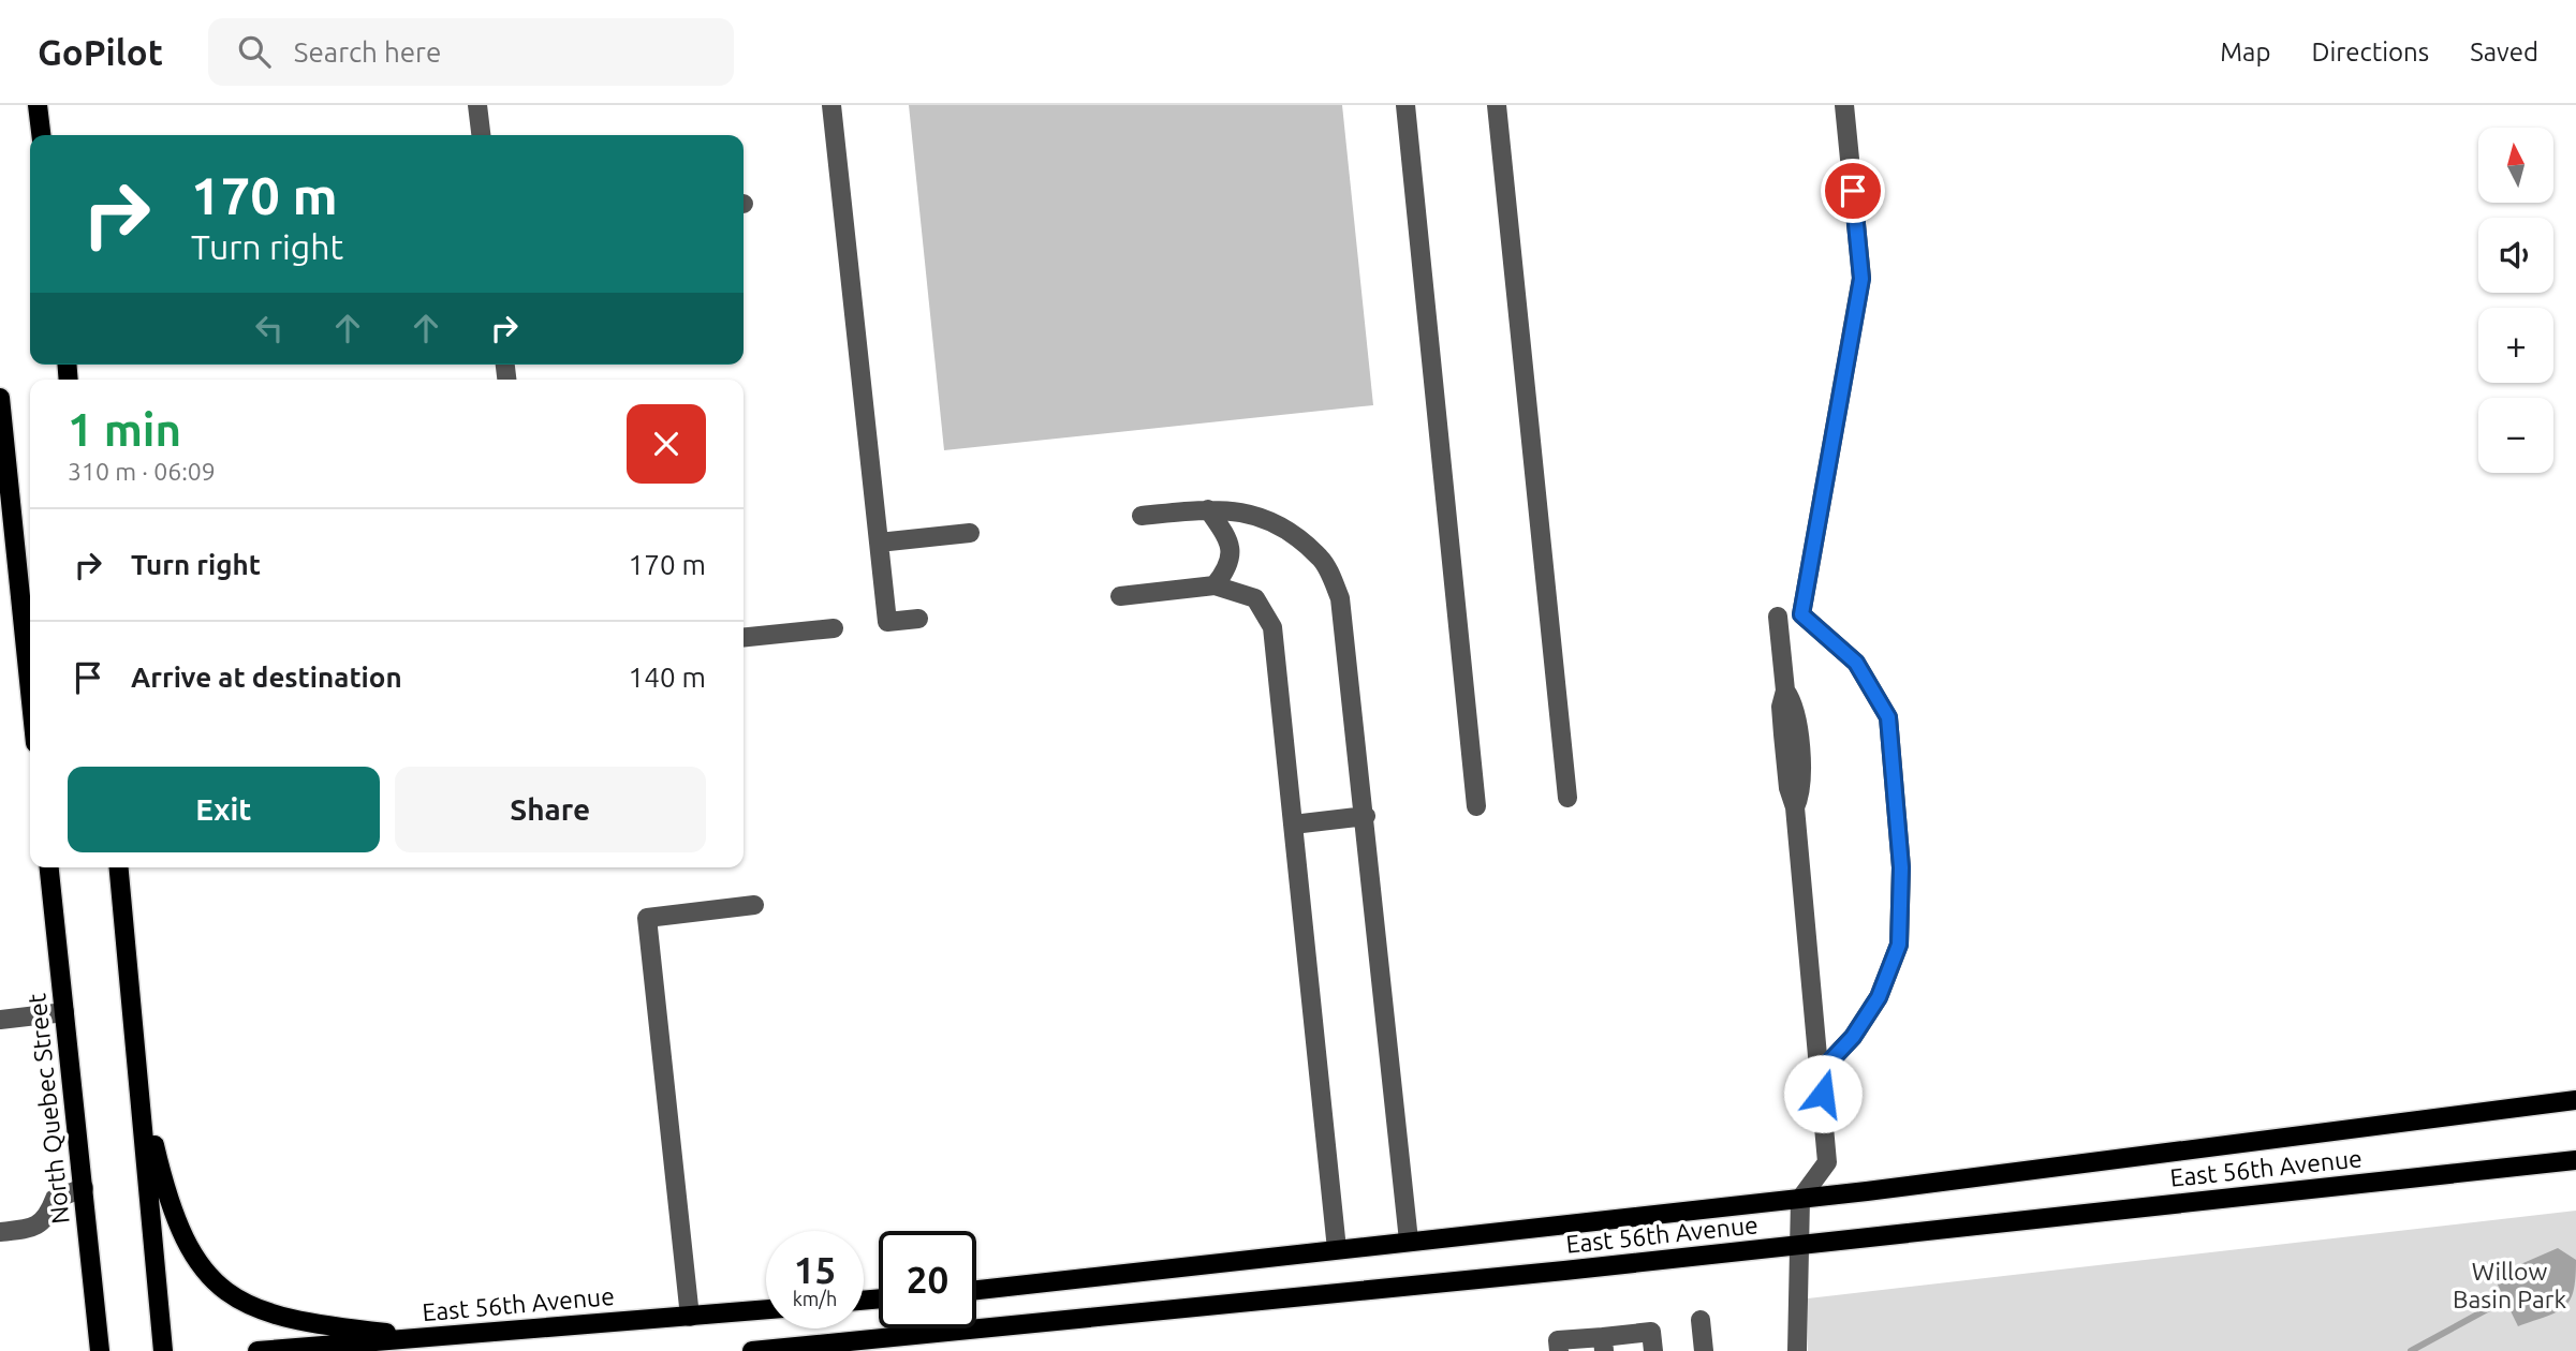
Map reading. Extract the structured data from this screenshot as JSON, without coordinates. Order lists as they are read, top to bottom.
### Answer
{
  "streets": {
    "main road": ["North Quebec Street", "East 56th Avenue"]
  },
  "parks": ["Willow Basin Park"],
  "north": "top",
  "page": {
    "header": "GoPilot",
    "search": "Search here",
    "nav": ["Map", "Directions", "Saved"],
    "map_buttons": ["+", "−"],
    "turn": ["170 m", "Turn right"],
    "heading": ["1 min", "310 m · 06:09"],
    "list": [
      {
        "name": "Turn right",
        "value": "170 m"
      },
      {
        "name": "Arrive at destination",
        "value": "140 m"
      }
    ],
    "buttons": ["Exit", "Share"],
    "speed": "15 km/h",
    "limit": "20"
  }
}
